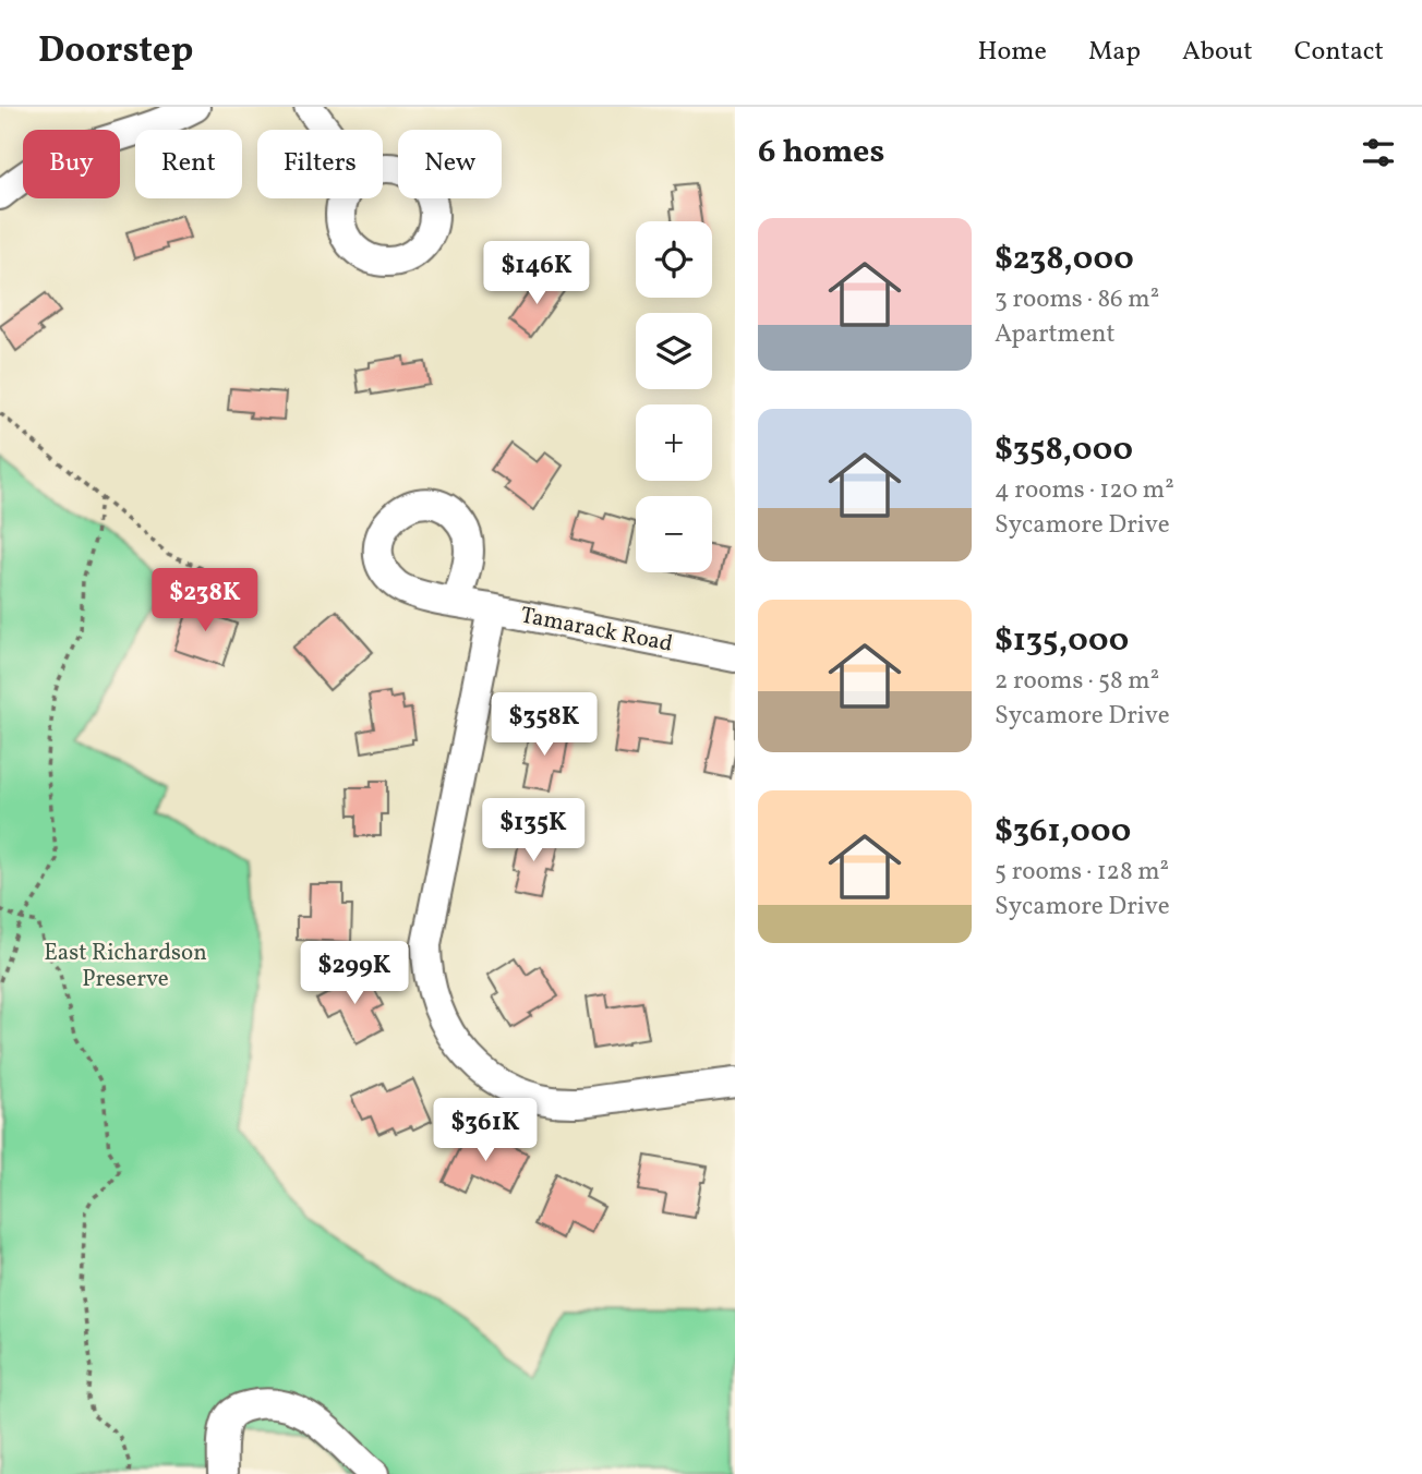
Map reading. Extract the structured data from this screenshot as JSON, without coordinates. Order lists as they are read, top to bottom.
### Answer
{
  "streets": {
    "street": ["Tamarack Road"]
  },
  "parks": ["East Richardson Preserve"],
  "page": {
    "header": "Doorstep",
    "nav": [
      "Home",
      "Map",
      "About",
      "Contact"
    ],
    "heading": "6 homes",
    "chip": [
      "Buy",
      "Rent",
      "Filters",
      "New"
    ],
    "list": [
      {
        "name": "$238,000",
        "note": "3 rooms · 86 m² · Apartment"
      },
      {
        "name": "$358,000",
        "note": "4 rooms · 120 m² · Sycamore Drive"
      },
      {
        "name": "$135,000",
        "note": "2 rooms · 58 m² · Sycamore Drive"
      },
      {
        "name": "$361,000",
        "note": "5 rooms · 128 m² · Sycamore Drive"
      }
    ],
    "map_buttons": ["+", "−"],
    "price": [
      "$146K",
      "$238K",
      "$358K",
      "$135K",
      "$299K",
      "$361K"
    ]
  }
}
